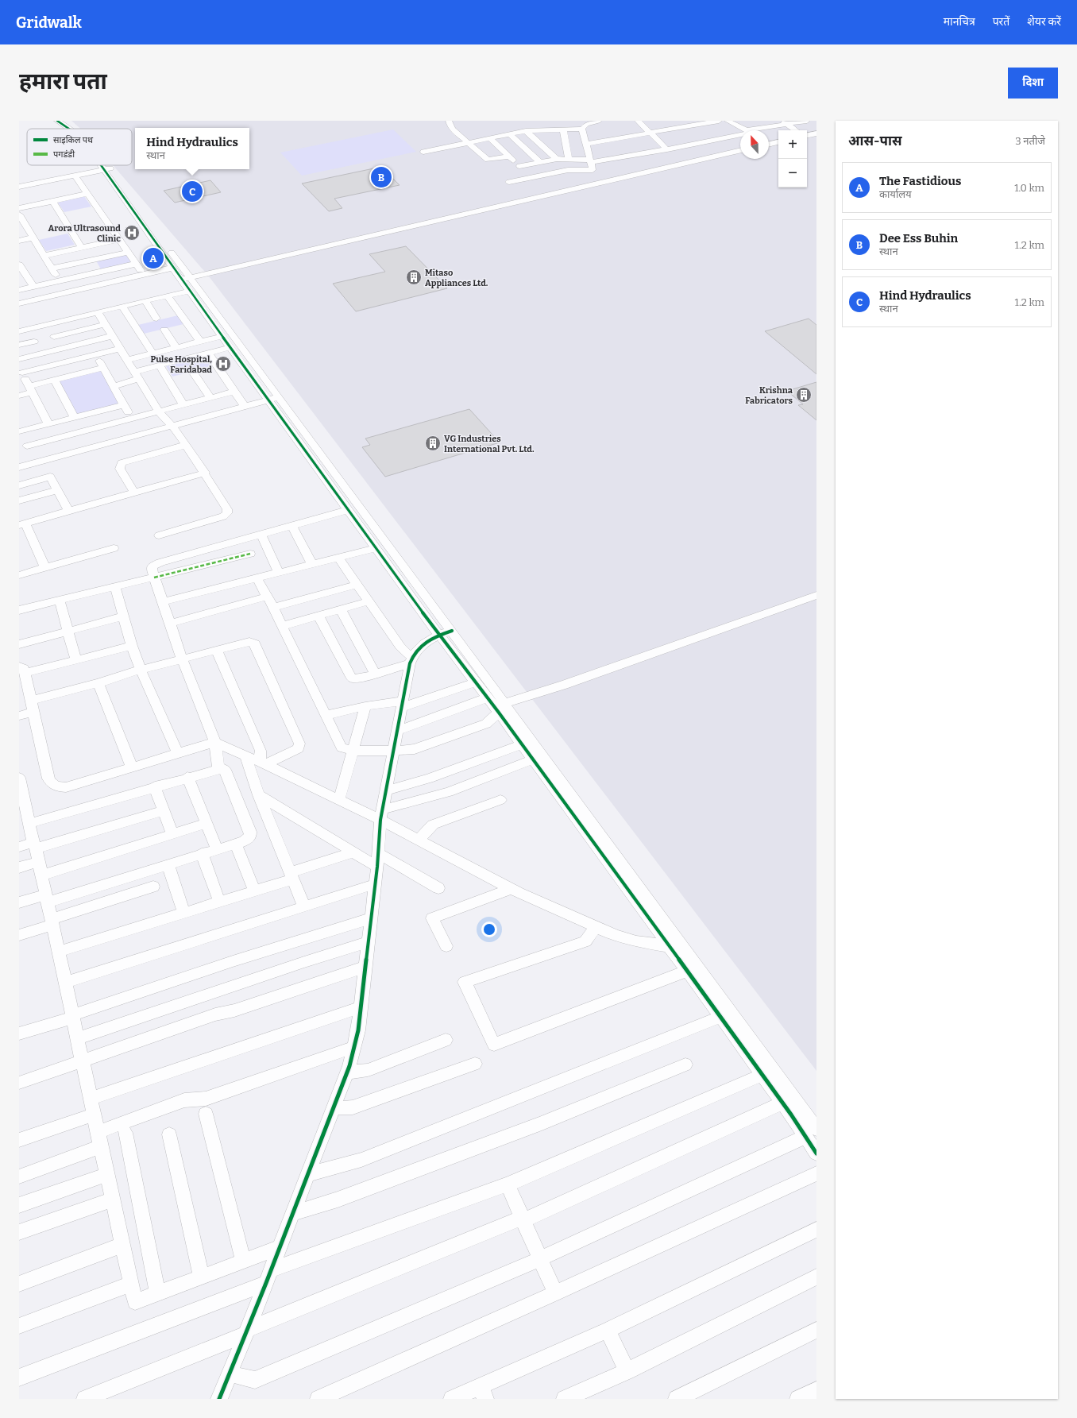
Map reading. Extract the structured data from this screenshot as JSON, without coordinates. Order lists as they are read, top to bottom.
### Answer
{
  "places": {
    "hospital": ["Arora Ultrasound Clinic", "Pulse Hospital, Faridabad"],
    "building": ["Mitaso Appliances Ltd.", "Krishna Fabricators", "VG Industries International Pvt. Ltd."]
  },
  "legend": ["साइकिल पथ", "पगडंडी"],
  "north": "top",
  "page": {
    "header": "Gridwalk",
    "nav": ["मानचित्र", "परतें", "शेयर करें"],
    "buttons": "दिशा",
    "title": "हमारा पता",
    "heading": ["आस-पास", "3 नतीजे"],
    "popup": ["Hind Hydraulics", "स्थान"],
    "map_buttons": ["+", "−"],
    "list": [
      {
        "mark": "A",
        "name": "The Fastidious",
        "note": "कार्यालय",
        "value": "1.0 km"
      },
      {
        "mark": "B",
        "name": "Dee Ess Buhin",
        "note": "स्थान",
        "value": "1.2 km"
      },
      {
        "mark": "C",
        "name": "Hind Hydraulics",
        "note": "स्थान",
        "value": "1.2 km"
      }
    ],
    "pins": ["B", "C", "A"]
  }
}
